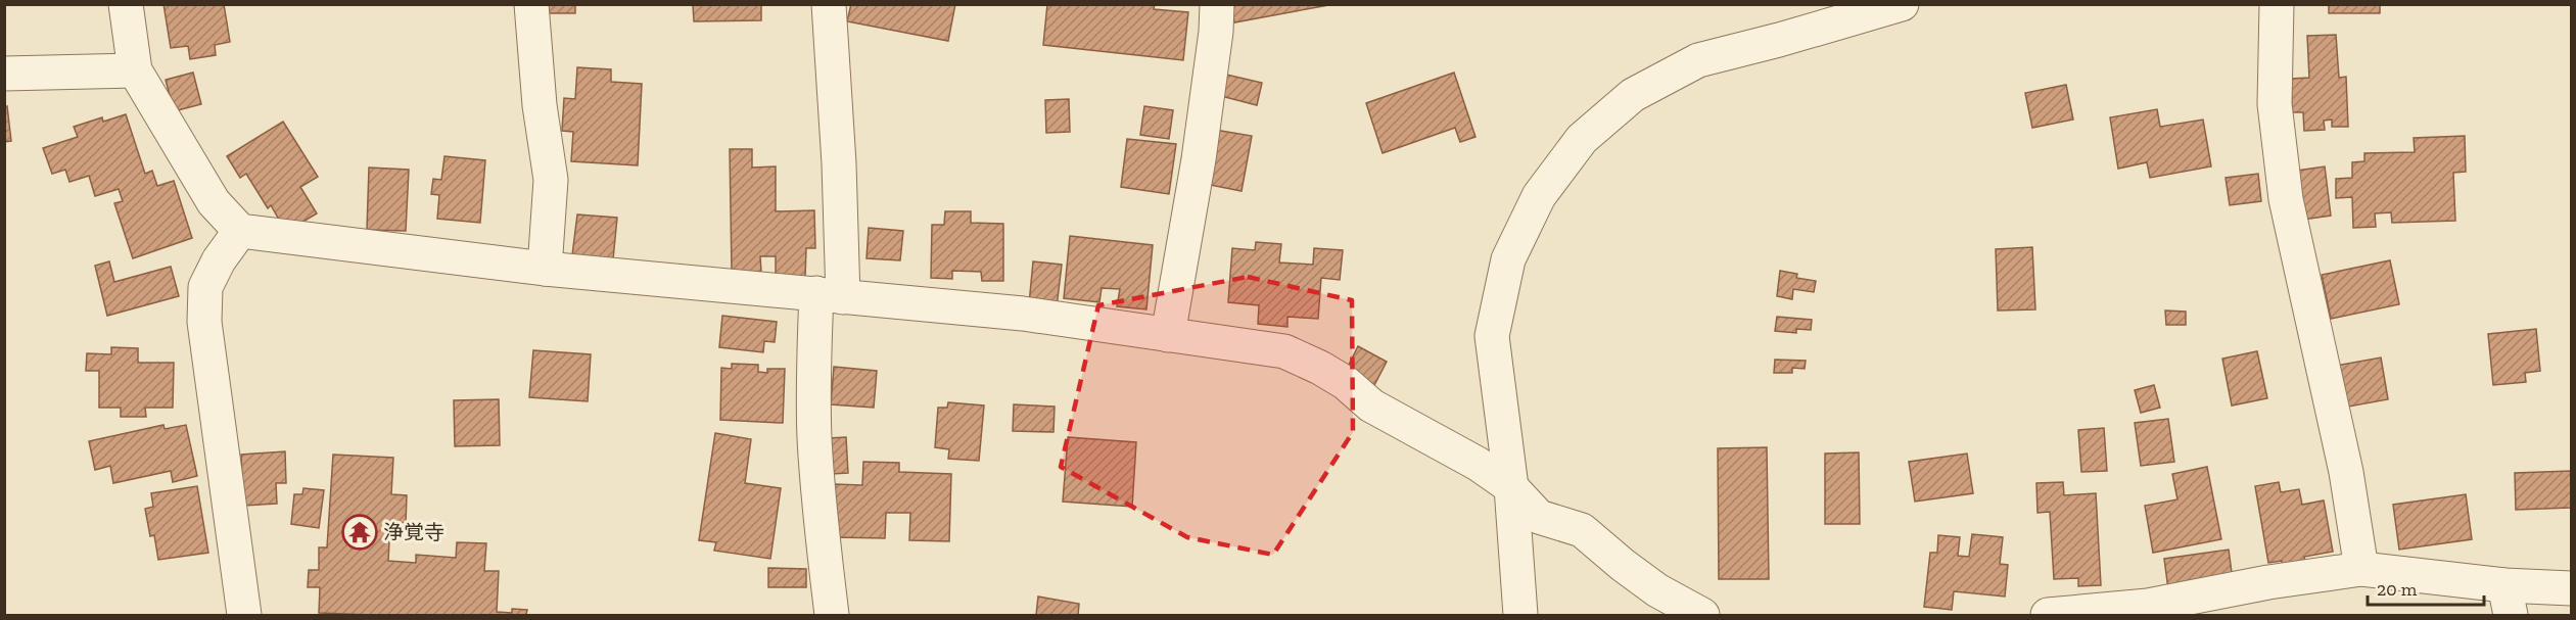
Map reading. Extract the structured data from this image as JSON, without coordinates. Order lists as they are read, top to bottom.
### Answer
{
  "places": {
    "temple": ["浄覚寺"]
  },
  "scale_bar": "20 m"
}
